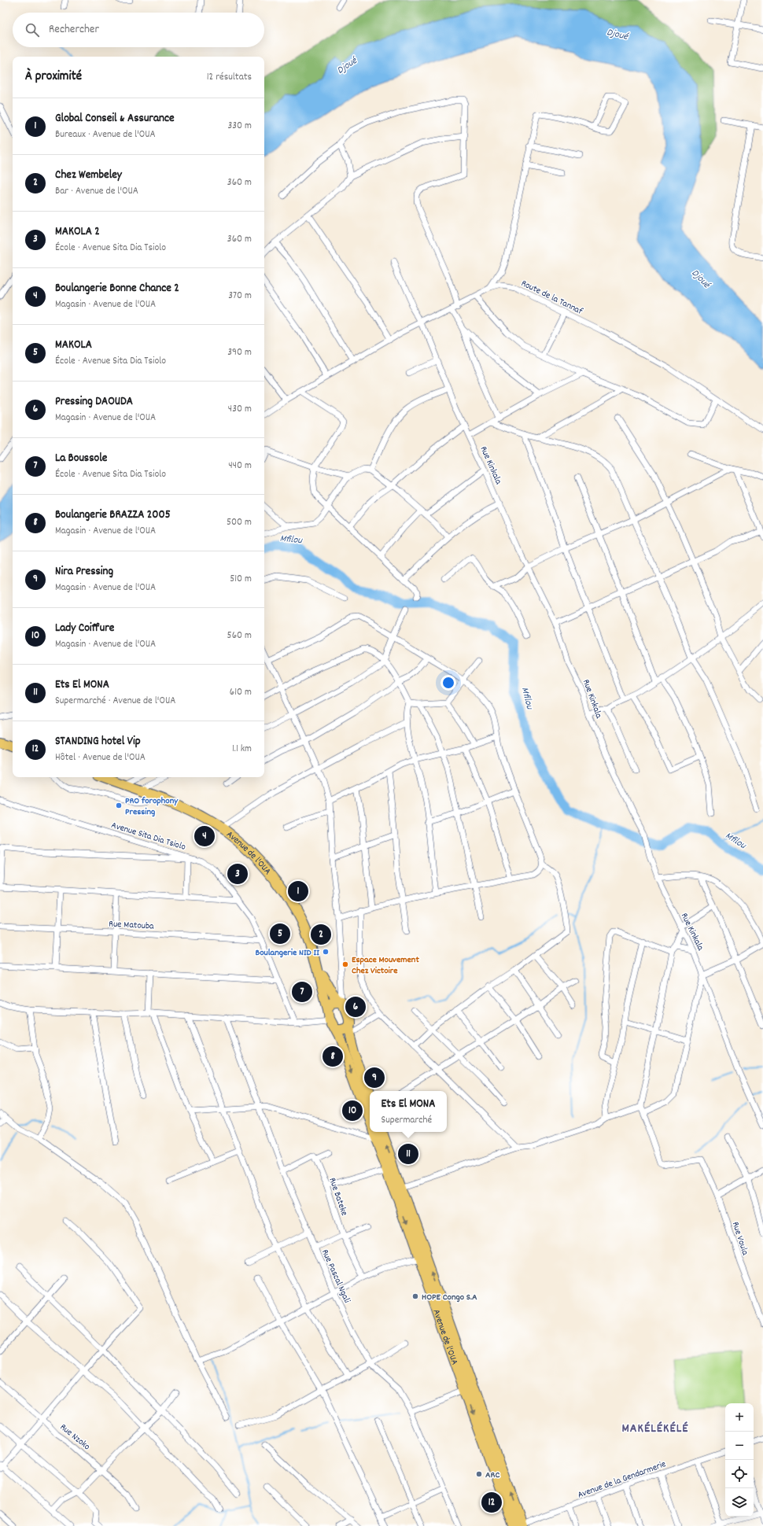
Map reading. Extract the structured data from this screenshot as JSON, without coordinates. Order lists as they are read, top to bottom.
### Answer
{
  "streets": {
    "main road": ["Avenue de l'OUA"],
    "street": [
      "Route de la Tannaf",
      "Rue Kinkala",
      "Avenue Sita Dia Tsiolo",
      "Rue Matouba",
      "Rue Bateke",
      "Rue Voula",
      "Rue Pascal Ngali",
      "Rue Nzoko",
      "Avenue de la Gendarmerie"
    ]
  },
  "crossings": [
    ["Route de la Tannaf", "Rue Kinkala"],
    ["Avenue Sita Dia Tsiolo", "Rue Matouba"],
    ["Avenue de l'OUA", "Avenue de la Gendarmerie"]
  ],
  "districts": ["MAKÉLÉKÉLÉ"],
  "water": ["Djoué", "Mfilou"],
  "places": [
    "PRO forophony Pressing",
    "Boulangerie NID II",
    "Espace Mouvement Chez Victoire",
    "HOPE Congo S.A",
    "ARC"
  ],
  "page": {
    "search": "Rechercher",
    "heading": ["À proximité", "12 résultats"],
    "list": [
      {
        "mark": "1",
        "name": "Global Conseil & Assurance",
        "note": "Bureaux · Avenue de l'OUA",
        "value": "330 m"
      },
      {
        "mark": "2",
        "name": "Chez Wembeley",
        "note": "Bar · Avenue de l'OUA",
        "value": "360 m"
      },
      {
        "mark": "3",
        "name": "MAKOLA 2",
        "note": "École · Avenue Sita Dia Tsiolo",
        "value": "360 m"
      },
      {
        "mark": "4",
        "name": "Boulangerie Bonne Chance 2",
        "note": "Magasin · Avenue de l'OUA",
        "value": "370 m"
      },
      {
        "mark": "5",
        "name": "MAKOLA",
        "note": "École · Avenue Sita Dia Tsiolo",
        "value": "390 m"
      },
      {
        "mark": "6",
        "name": "Pressing DAOUDA",
        "note": "Magasin · Avenue de l'OUA",
        "value": "430 m"
      },
      {
        "mark": "7",
        "name": "La Boussole",
        "note": "École · Avenue Sita Dia Tsiolo",
        "value": "440 m"
      },
      {
        "mark": "8",
        "name": "Boulangerie BRAZZA 2005",
        "note": "Magasin · Avenue de l'OUA",
        "value": "500 m"
      },
      {
        "mark": "9",
        "name": "Nira Pressing",
        "note": "Magasin · Avenue de l'OUA",
        "value": "510 m"
      },
      {
        "mark": "10",
        "name": "Lady Coiffure",
        "note": "Magasin · Avenue de l'OUA",
        "value": "560 m"
      },
      {
        "mark": "11",
        "name": "Ets El MONA",
        "note": "Supermarché · Avenue de l'OUA",
        "value": "610 m"
      },
      {
        "mark": "12",
        "name": "STANDING hotel Vip",
        "note": "Hôtel · Avenue de l'OUA",
        "value": "1.1 km"
      }
    ],
    "pins": [
      "4",
      "3",
      "1",
      "5",
      "2",
      "7",
      "6",
      "8",
      "9",
      "10",
      "11",
      "12"
    ],
    "popup": ["Ets El MONA", "Supermarché"],
    "map_buttons": ["+", "−"]
  }
}
